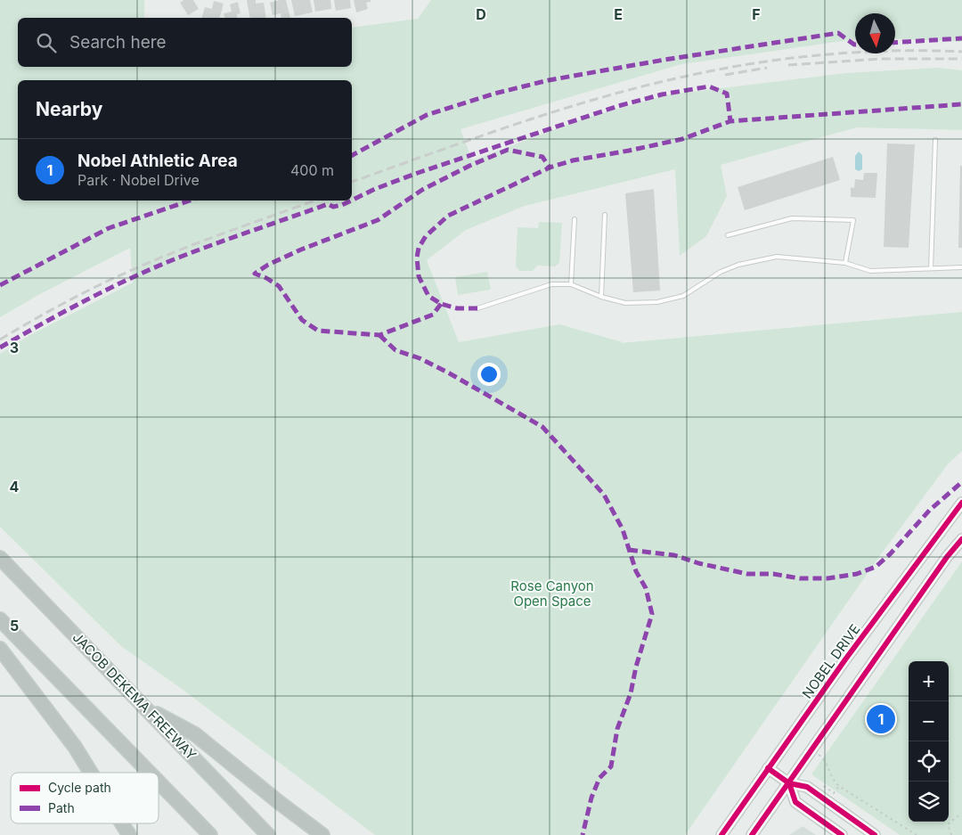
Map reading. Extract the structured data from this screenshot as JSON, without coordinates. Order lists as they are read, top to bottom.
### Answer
{
  "streets": {
    "highway": ["JACOB DEKEMA FREEWAY"],
    "main road": ["NOBEL DRIVE"]
  },
  "parks": ["Rose Canyon Open Space"],
  "legend": ["Cycle path", "Path"],
  "north": "bottom",
  "page": {
    "search": "Search here",
    "heading": "Nearby",
    "list": [
      {
        "mark": "1",
        "name": "Nobel Athletic Area",
        "note": "Park · Nobel Drive",
        "value": "400 m"
      }
    ],
    "map_buttons": ["+", "−"],
    "pins": "1"
  },
  "grid": {
    "columns": ["D", "E", "F"],
    "rows": ["3", "4", "5"]
  }
}
